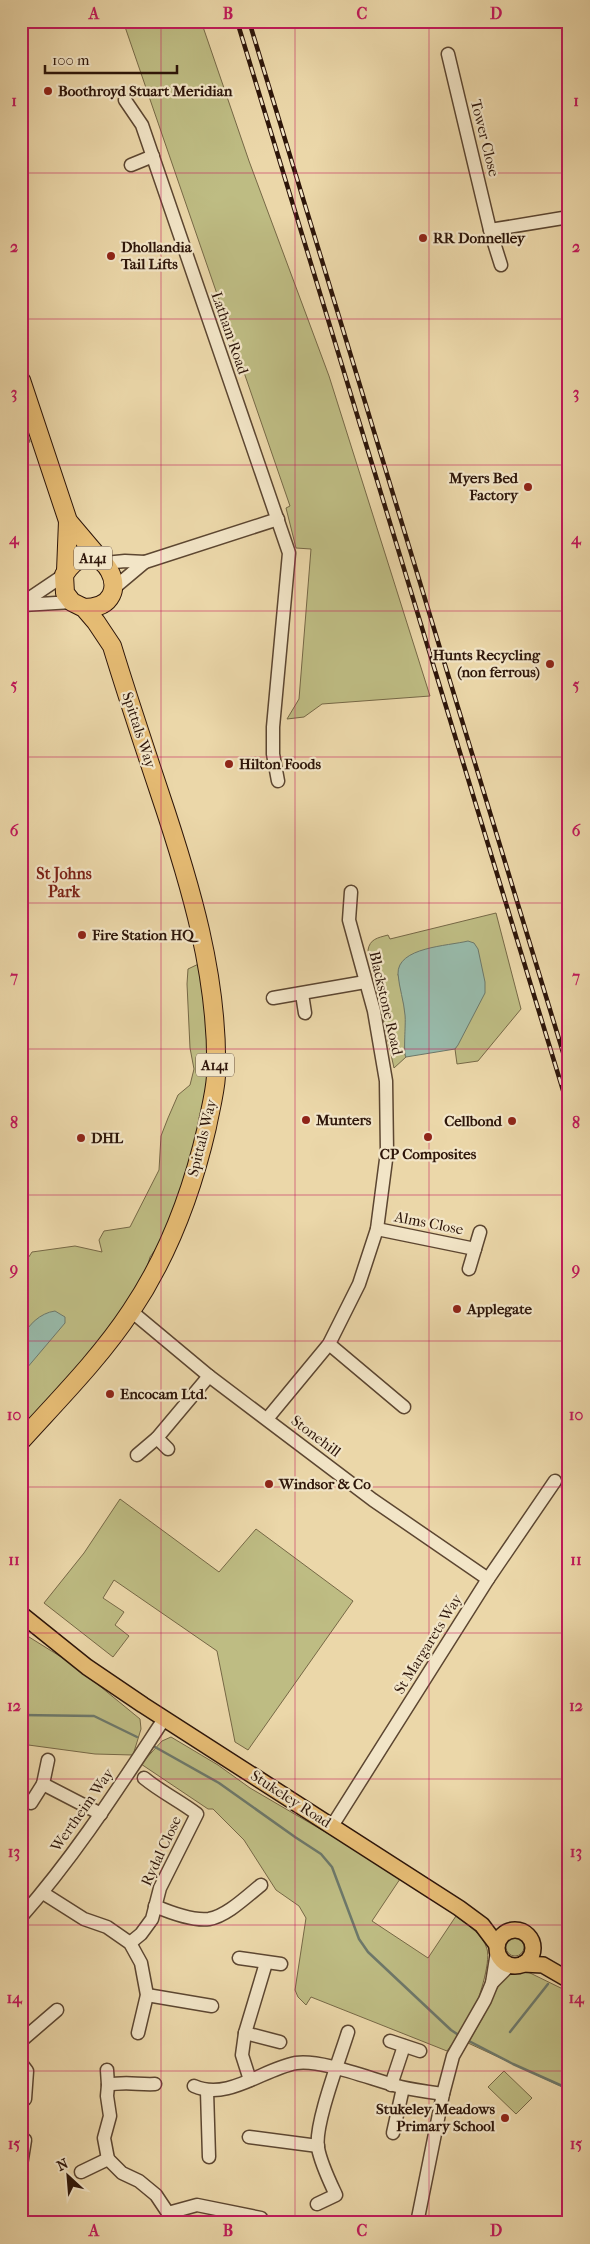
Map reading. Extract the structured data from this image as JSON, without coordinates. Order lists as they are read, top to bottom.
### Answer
{
  "streets": {
    "highway": ["A141", "Spittals Way"],
    "main road": ["Stukeley Road"],
    "street": [
      "Tower Close",
      "Latham Road",
      "Blackstone Road",
      "Alms Close",
      "Stonehill",
      "St Margarets Way",
      "Wertheim Way",
      "Rydal Close"
    ]
  },
  "crossings": [
    ["A141", "Spittals Way"],
    ["Spittals Way", "Stonehill"],
    ["Blackstone Road", "Alms Close"],
    ["Blackstone Road", "Stonehill"],
    ["Stonehill", "St Margarets Way"],
    ["St Margarets Way", "Stukeley Road"],
    ["Stukeley Road", "Wertheim Way"]
  ],
  "districts": ["St Johns Park"],
  "places": [
    "Boothroyd Stuart Meridian",
    "RR Donnelley",
    "Dhollandia Tail Lifts",
    "Myers Bed Factory",
    "Hunts Recycling (non ferrous)",
    "Hilton Foods",
    "Fire Station HQ",
    "Munters",
    "Cellbond",
    "CP Composites",
    "DHL",
    "Applegate",
    "Encocam Ltd.",
    "Windsor & Co",
    "Stukeley Meadows Primary School"
  ],
  "scale_bar": "100 m",
  "north": "top left",
  "grid": {
    "columns": [
      "A",
      "B",
      "C",
      "D"
    ],
    "rows": [
      "1",
      "2",
      "3",
      "4",
      "5",
      "6",
      "7",
      "8",
      "9",
      "10",
      "11",
      "12",
      "13",
      "14",
      "15"
    ]
  }
}
